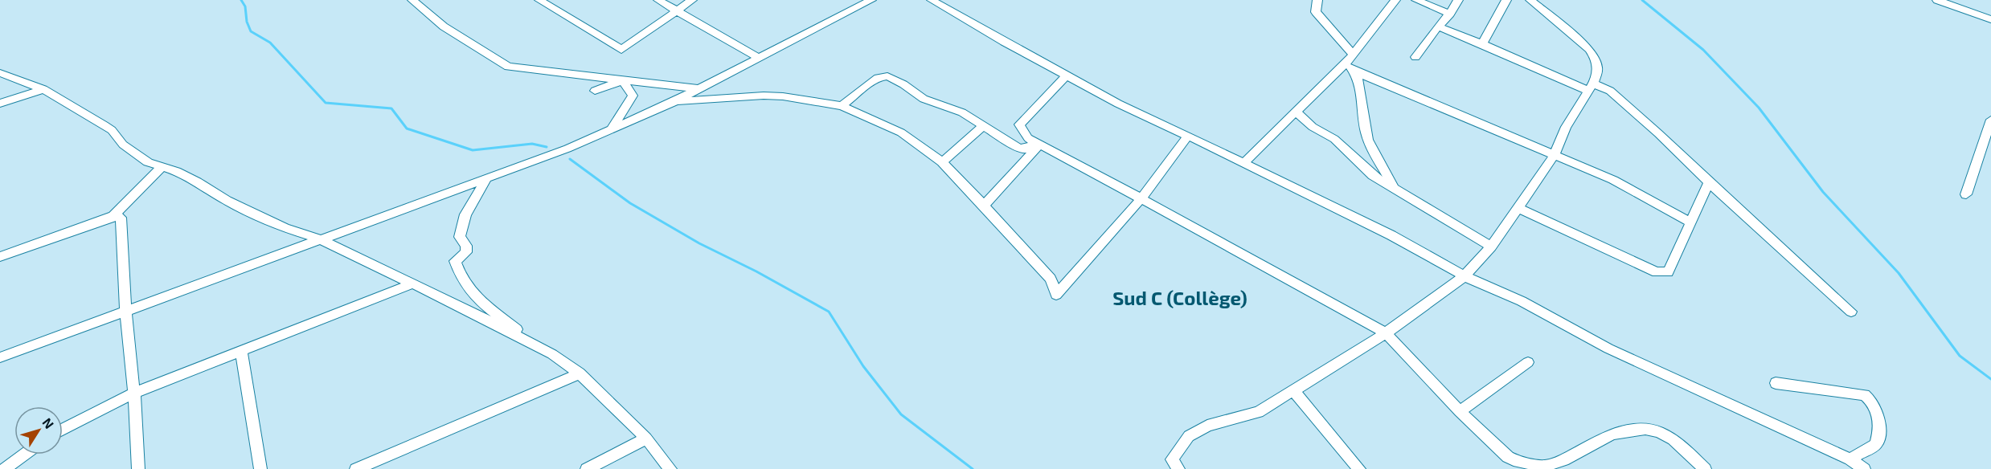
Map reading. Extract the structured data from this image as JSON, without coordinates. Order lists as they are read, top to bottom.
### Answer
{
  "districts": ["Sud C (Collège)"],
  "north": "top right"
}
